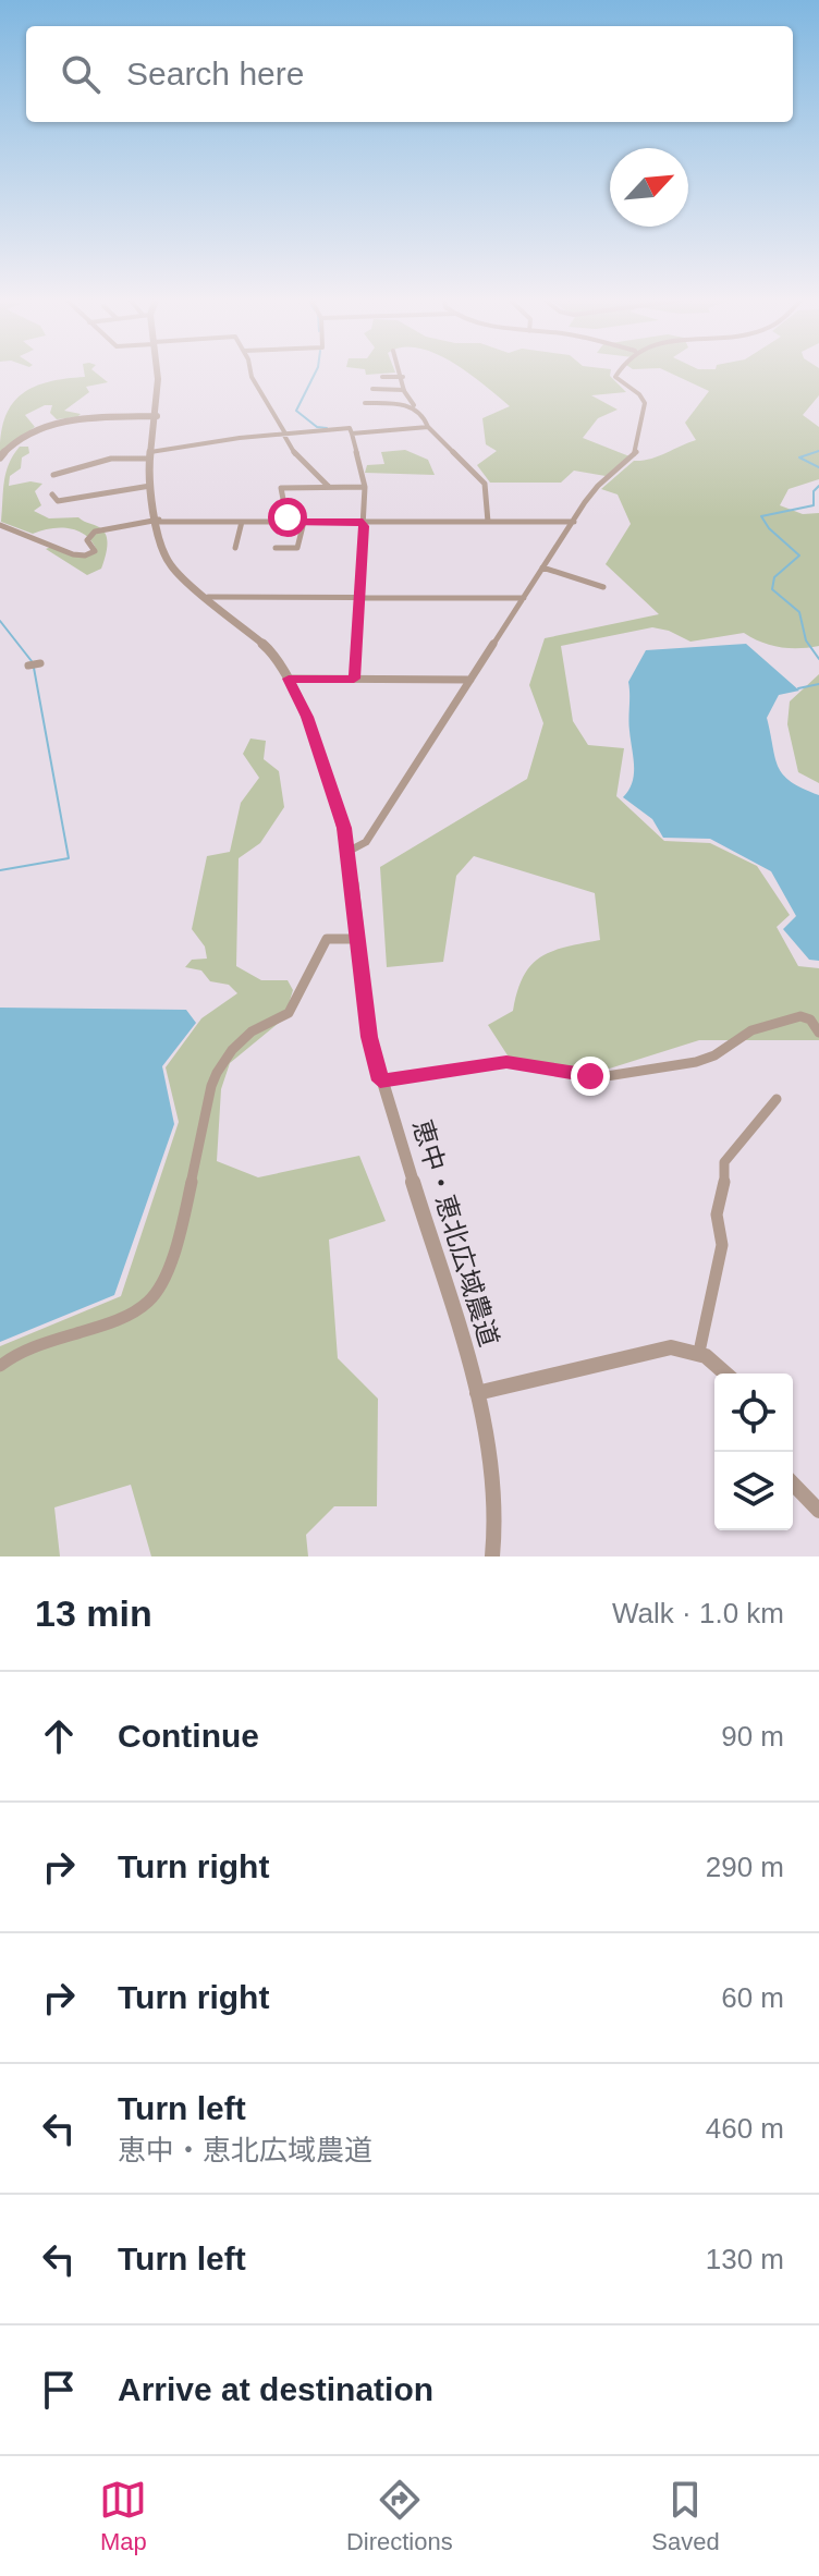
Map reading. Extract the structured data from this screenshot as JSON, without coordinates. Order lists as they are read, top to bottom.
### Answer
{
  "streets": {
    "street": ["恵中・恵北広域農道"]
  },
  "north": "top right",
  "page": {
    "search": "Search here",
    "heading": ["13 min", "Walk · 1.0 km"],
    "list": [
      ["Continue", "90 m"],
      ["Turn right", "290 m"],
      ["Turn right", "60 m"],
      ["Turn left", "恵中・恵北広域農道", "460 m"],
      ["Turn left", "130 m"],
      "Arrive at destination"
    ],
    "nav": ["Map", "Directions", "Saved"]
  }
}
